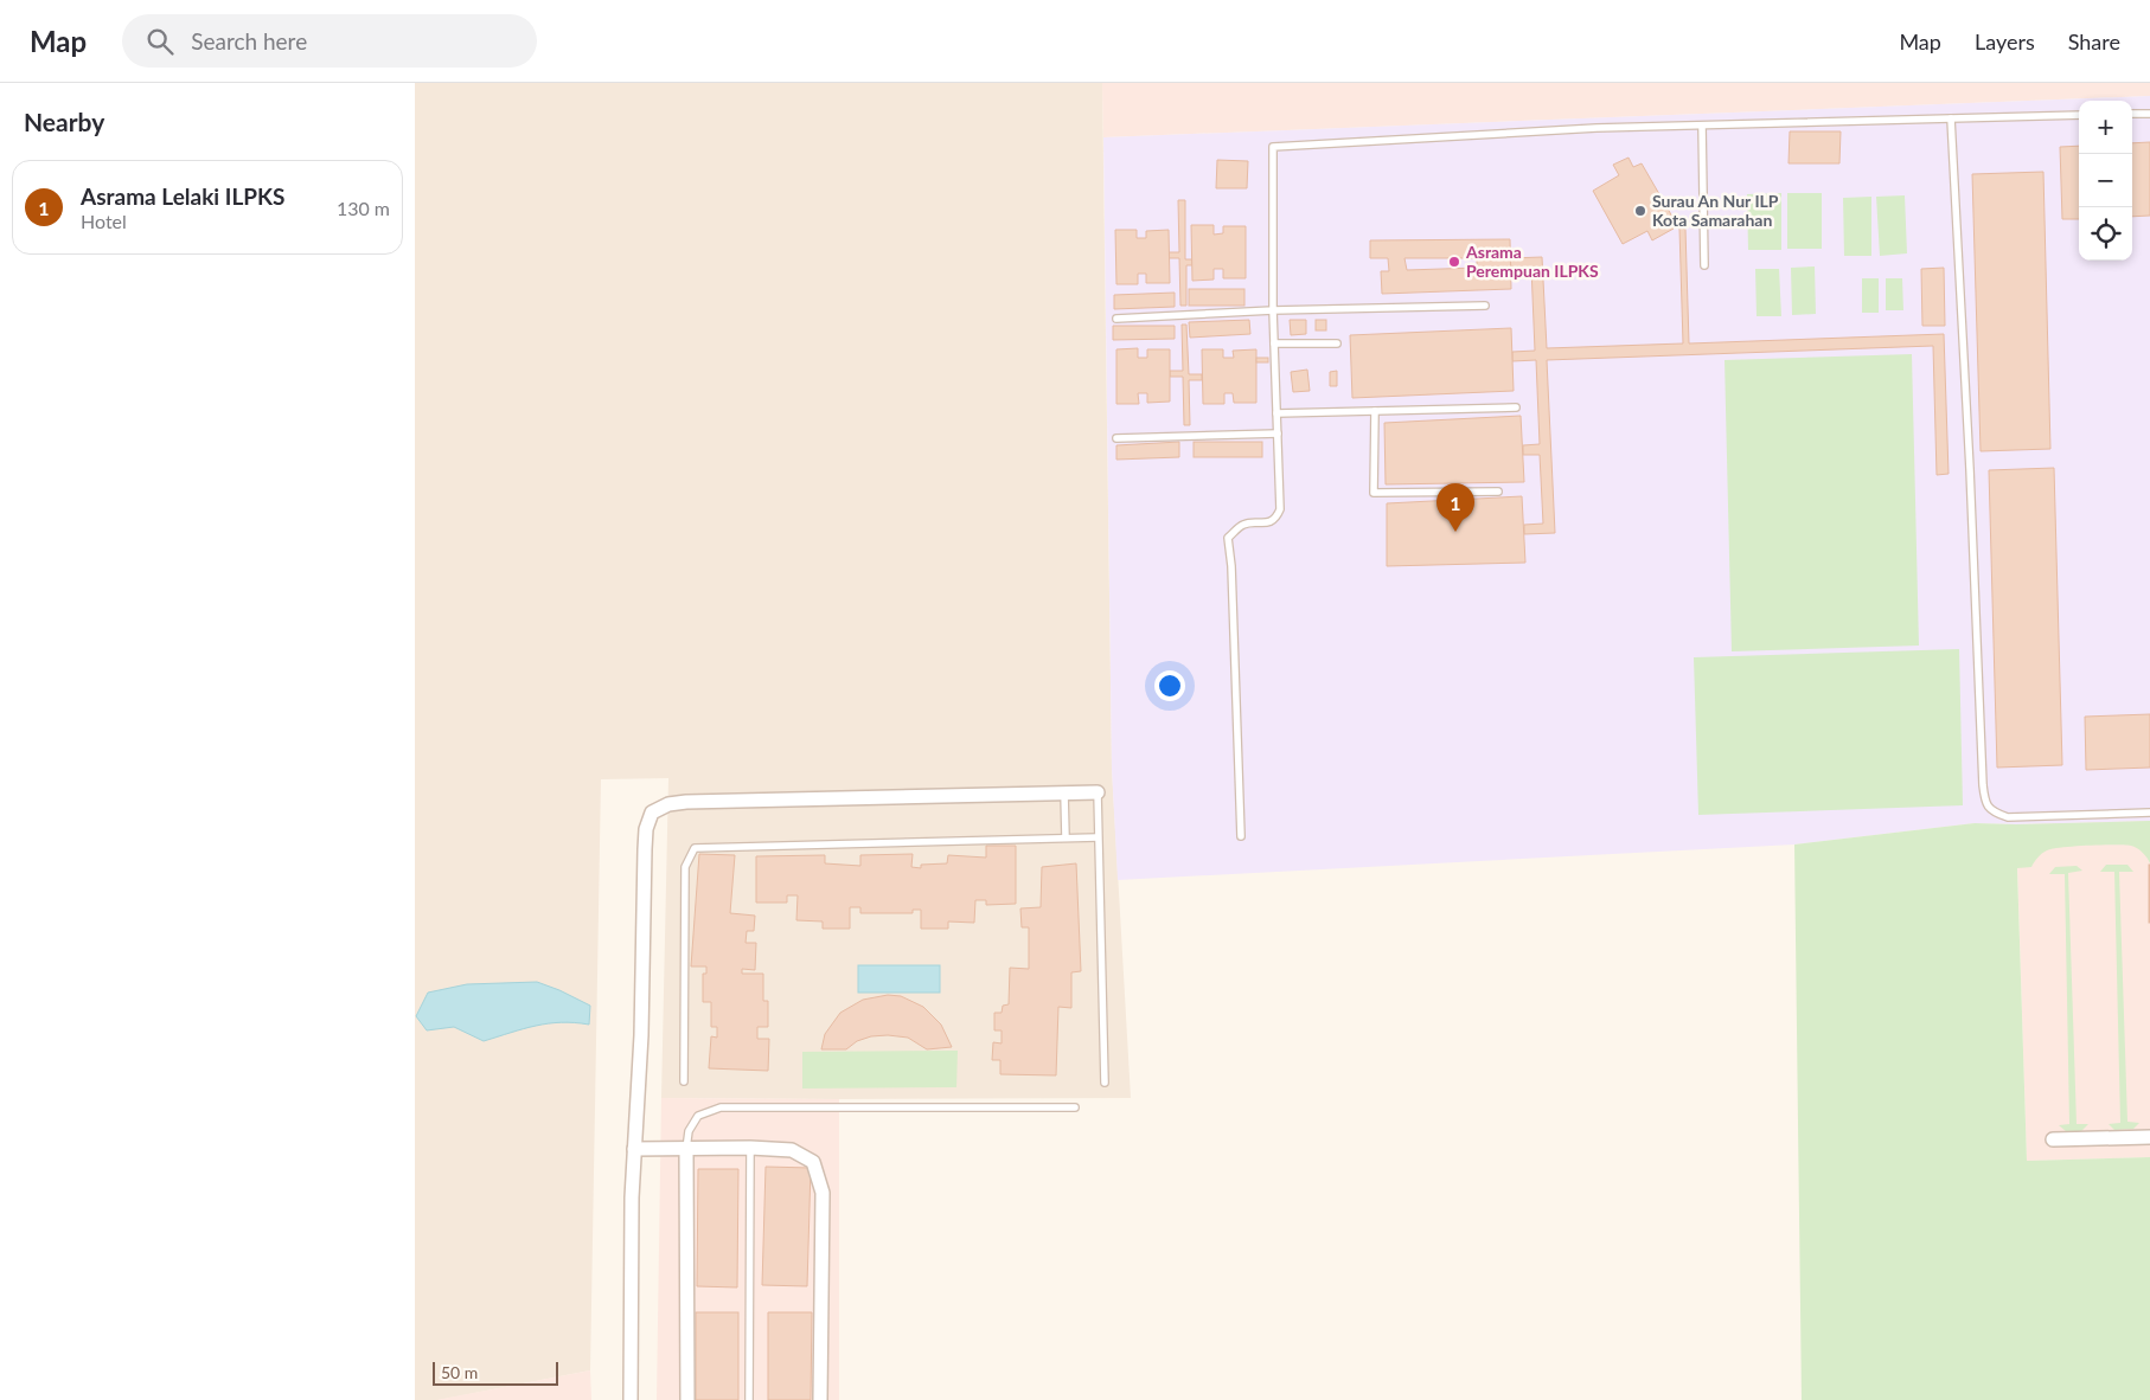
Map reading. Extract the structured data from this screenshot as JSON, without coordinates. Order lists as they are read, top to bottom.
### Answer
{
  "places": ["Surau An Nur ILP Kota Samarahan", "Asrama Perempuan ILPKS"],
  "scale_bar": "50 m",
  "page": {
    "header": "Map",
    "search": "Search here",
    "nav": ["Map", "Layers", "Share"],
    "heading": "Nearby",
    "map_buttons": ["+", "−"],
    "list": [
      {
        "mark": "1",
        "name": "Asrama Lelaki ILPKS",
        "note": "Hotel",
        "value": "130 m"
      }
    ],
    "pins": "1",
    "scale": "50 m"
  }
}
